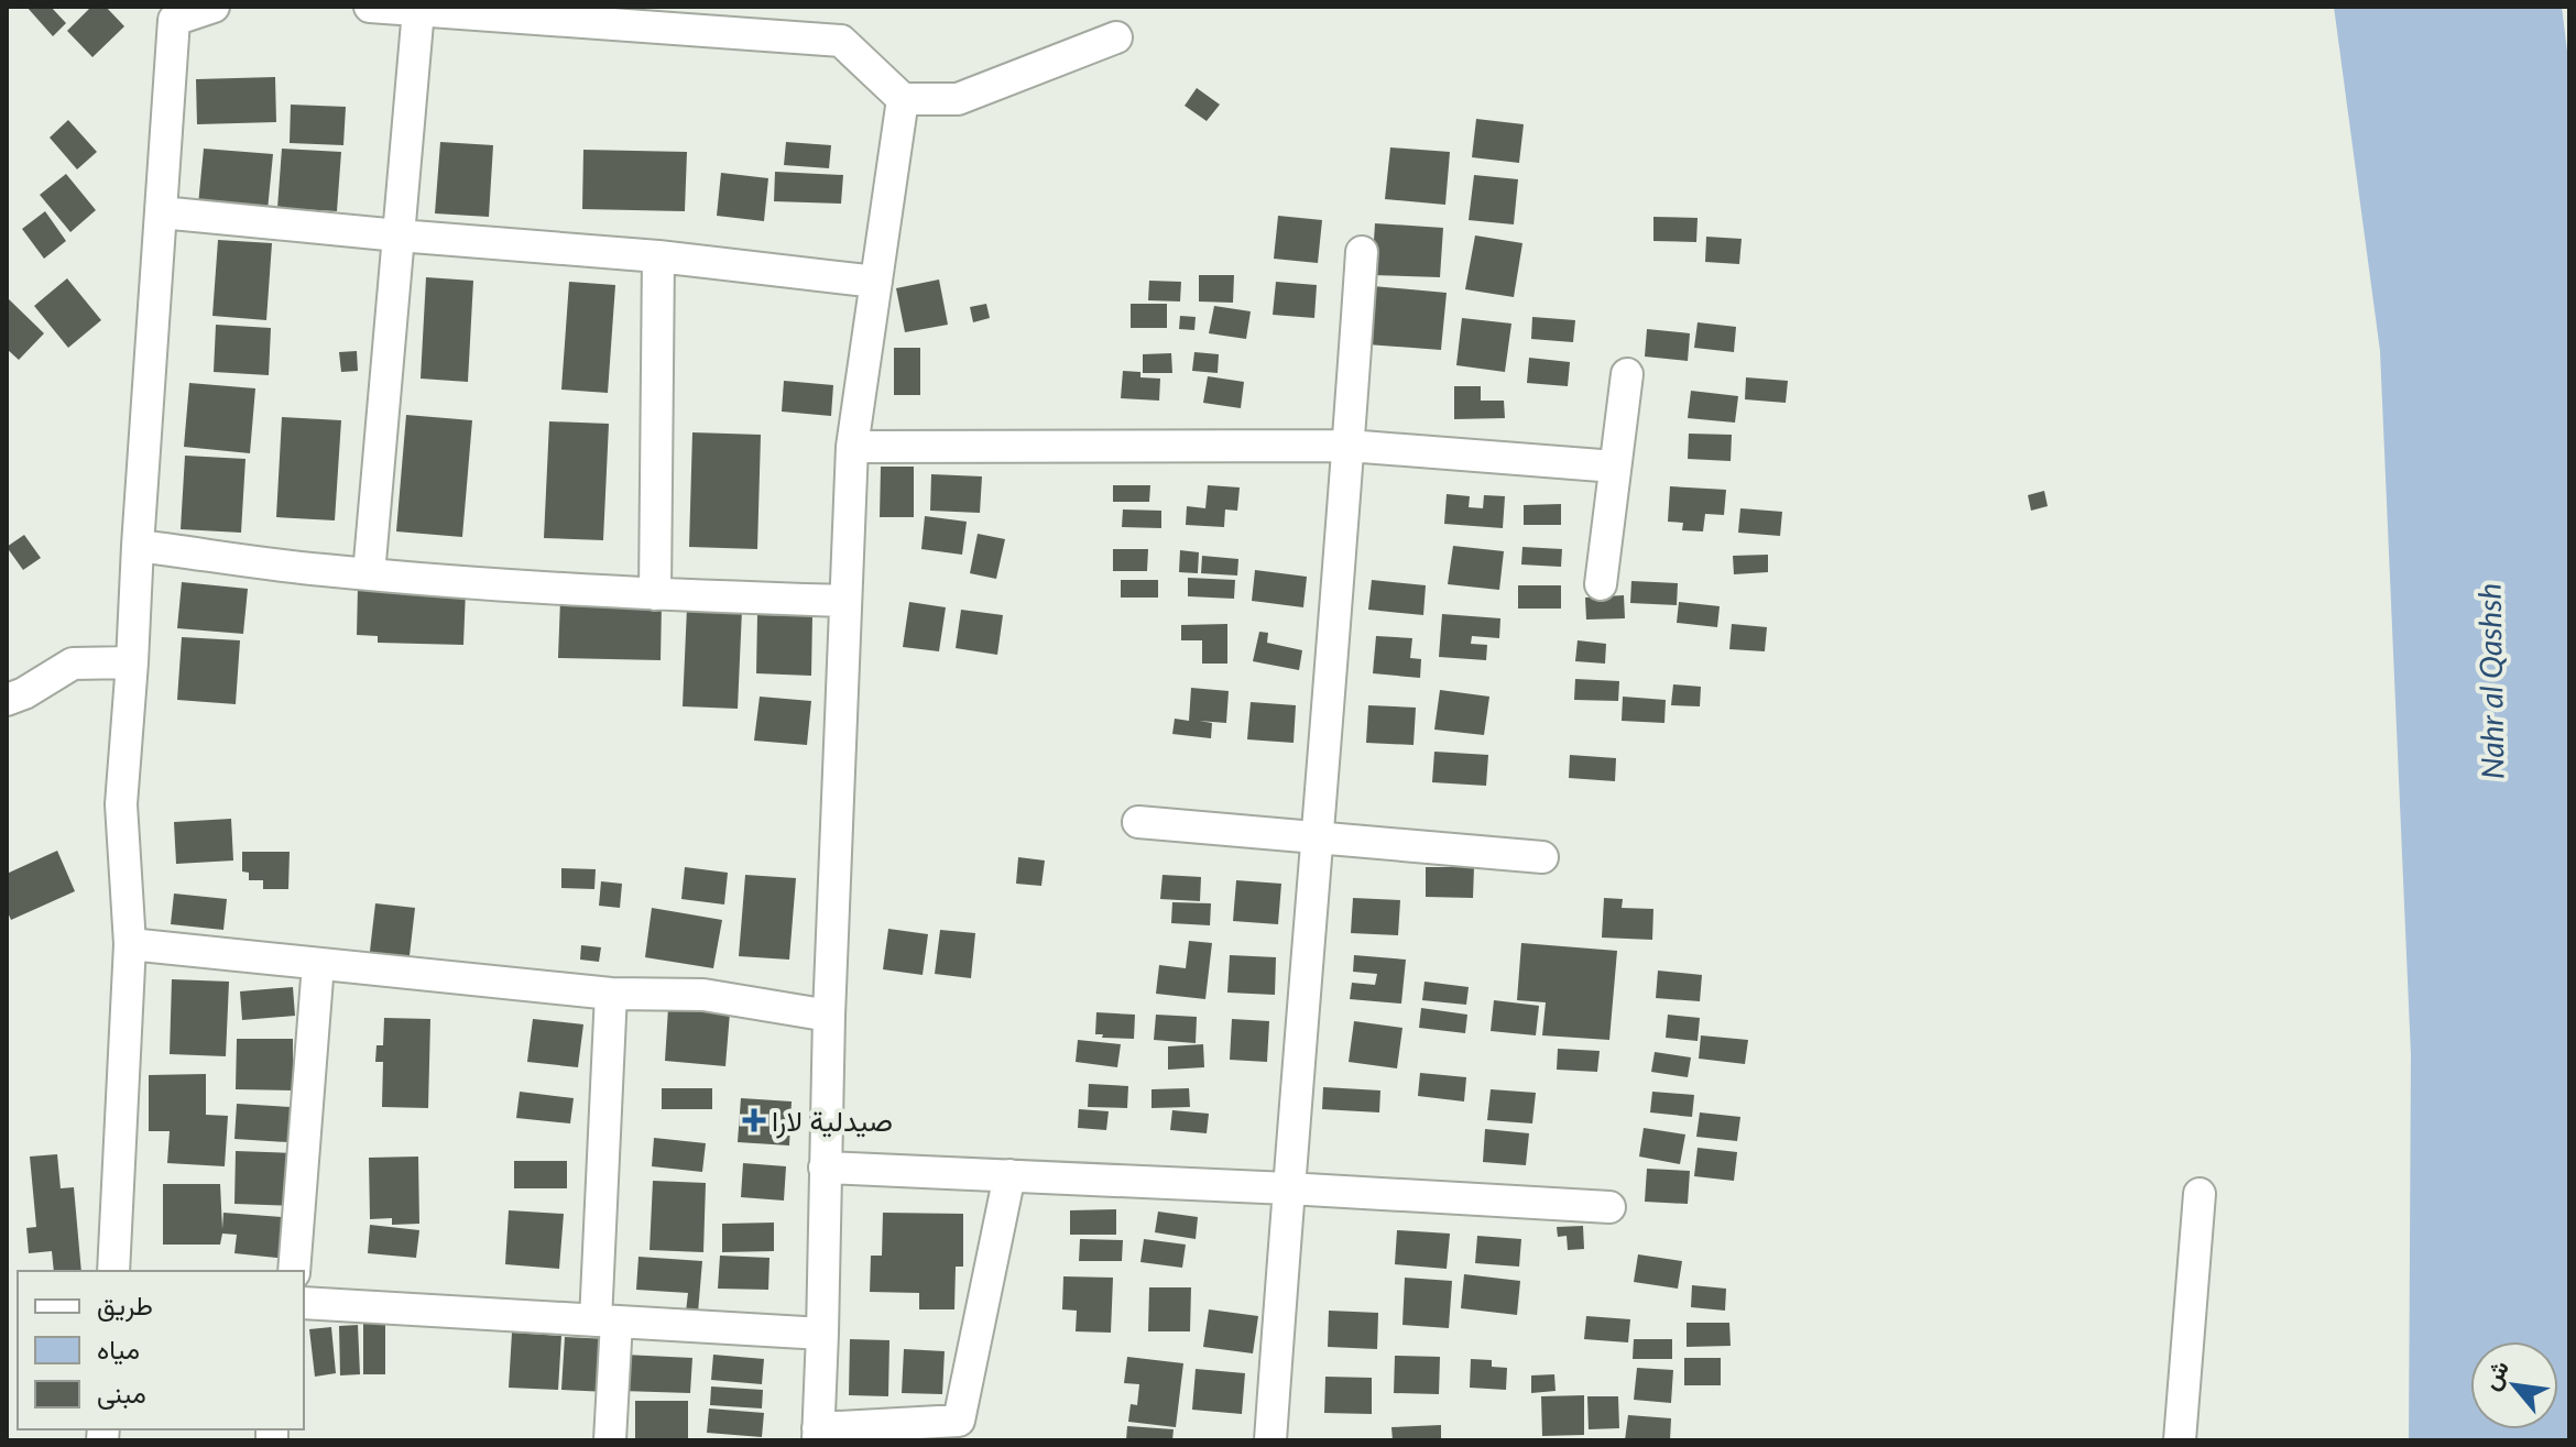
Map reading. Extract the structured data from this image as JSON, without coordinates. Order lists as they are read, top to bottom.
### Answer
{
  "water": ["Nahr al Qashsh"],
  "places": {
    "health": ["صيدلية لارا"]
  },
  "legend": ["طريق", "مياه", "مبنى"],
  "north": "top left"
}
